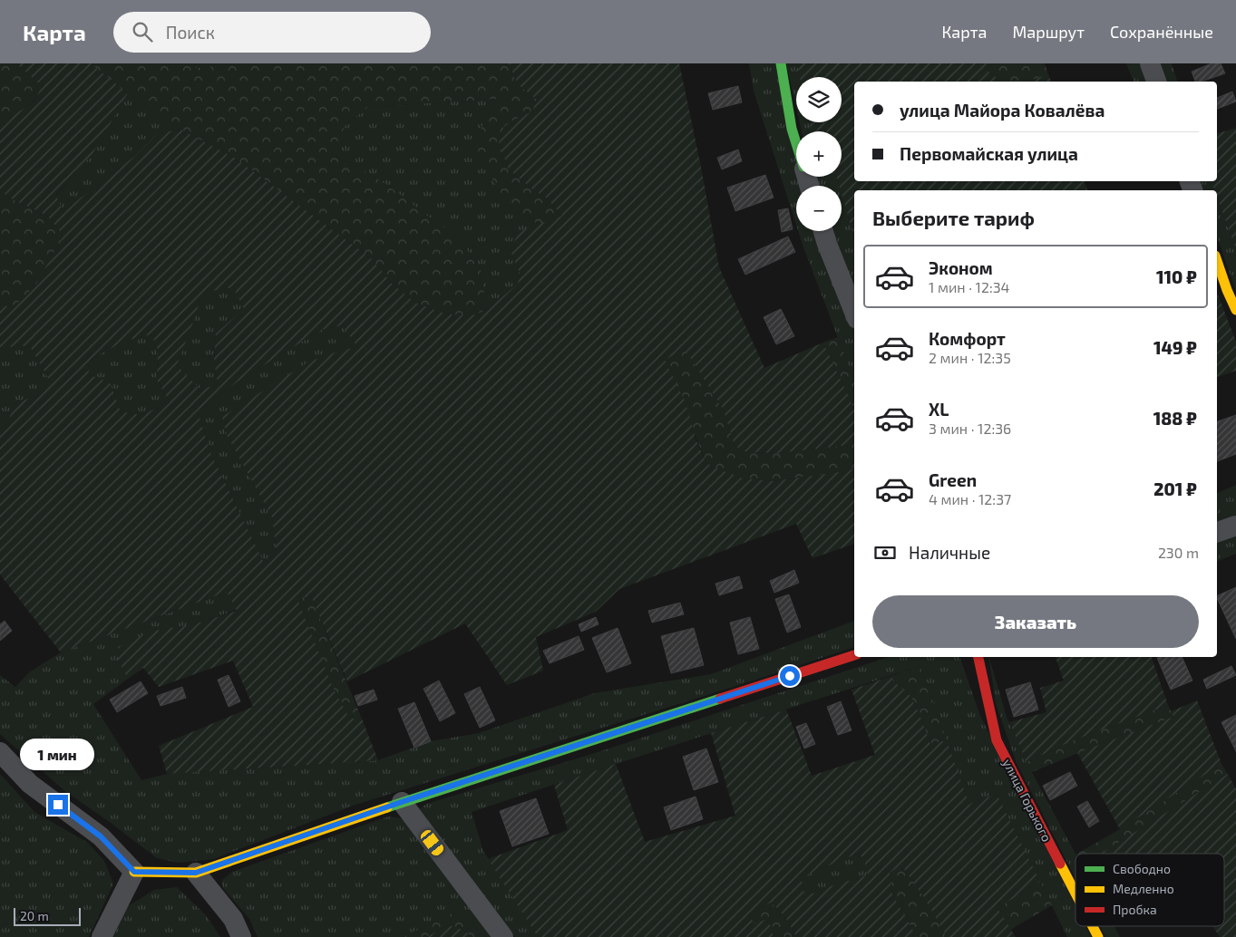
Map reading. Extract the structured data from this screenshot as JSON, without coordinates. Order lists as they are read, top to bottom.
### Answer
{
  "streets": {
    "street": ["улица Горького"]
  },
  "legend": ["Свободно", "Медленно", "Пробка"],
  "scale_bar": "20 m",
  "page": {
    "header": "Карта",
    "search": "Поиск",
    "nav": ["Карта", "Маршрут", "Сохранённые"],
    "map_buttons": ["+", "−"],
    "banner": ["улица Майора Ковалёва", "Первомайская улица"],
    "heading": "Выберите тариф",
    "list": [
      {
        "name": "Эконом",
        "note": "1 мин · 12:34",
        "value": "110 ₽"
      },
      {
        "name": "Комфорт",
        "note": "2 мин · 12:35",
        "value": "149 ₽"
      },
      {
        "name": "XL",
        "note": "3 мин · 12:36",
        "value": "188 ₽"
      },
      {
        "name": "Green",
        "note": "4 мин · 12:37",
        "value": "201 ₽"
      }
    ],
    "pay": ["Наличные", "230 m"],
    "buttons": "Заказать",
    "bubble": "1 мин",
    "scale": "20 m"
  }
}
